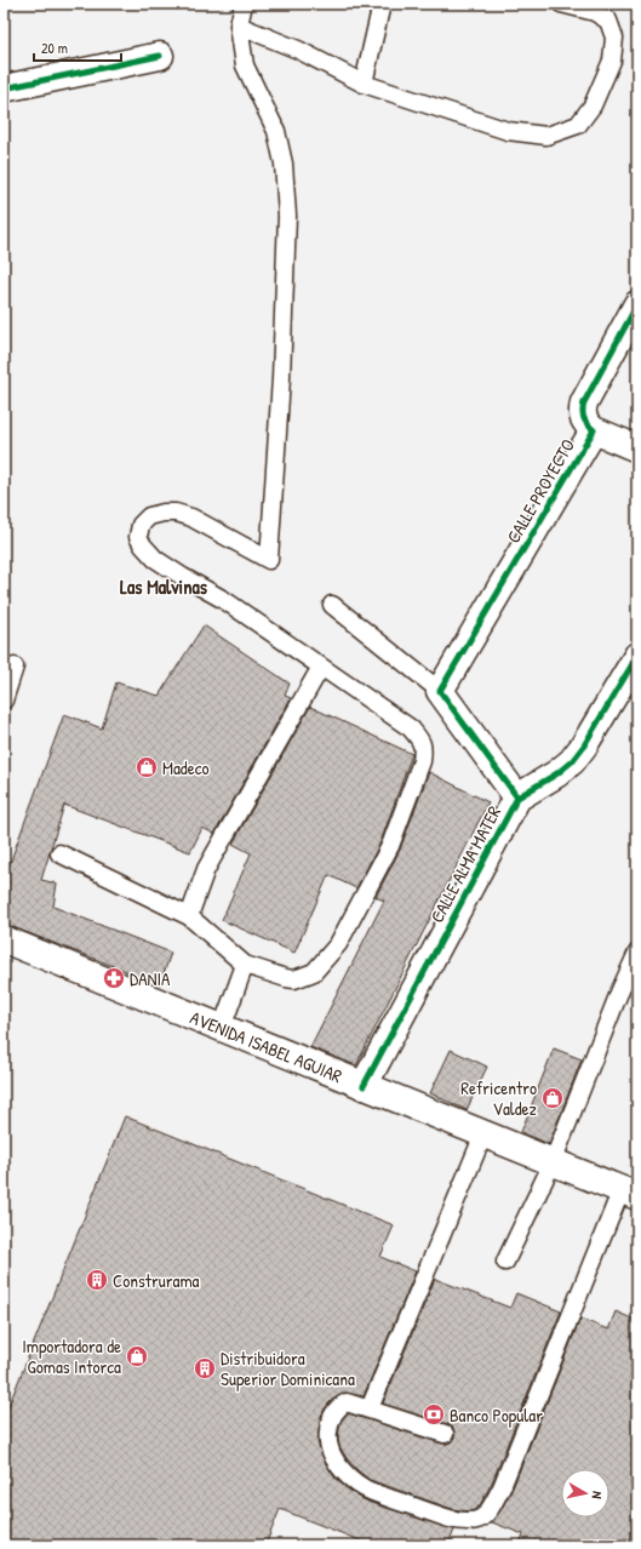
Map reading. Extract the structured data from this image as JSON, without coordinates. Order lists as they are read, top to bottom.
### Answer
{
  "streets": {
    "street": ["CALLE PROYECTO", "CALLE ALMA MATER", "AVENIDA ISABEL AGUIAR"]
  },
  "crossings": [
    ["CALLE ALMA MATER", "AVENIDA ISABEL AGUIAR"]
  ],
  "districts": ["Las Malvinas"],
  "places": {
    "shop": ["Madeco", "Refricentro Valdez", "Importadora de Gomas Intorca"],
    "pharmacy": ["DANIA"],
    "building": ["Construrama", "Distribuidora Superior Dominicana"],
    "bank": ["Banco Popular"]
  },
  "scale_bar": "20 m",
  "north": "right"
}
